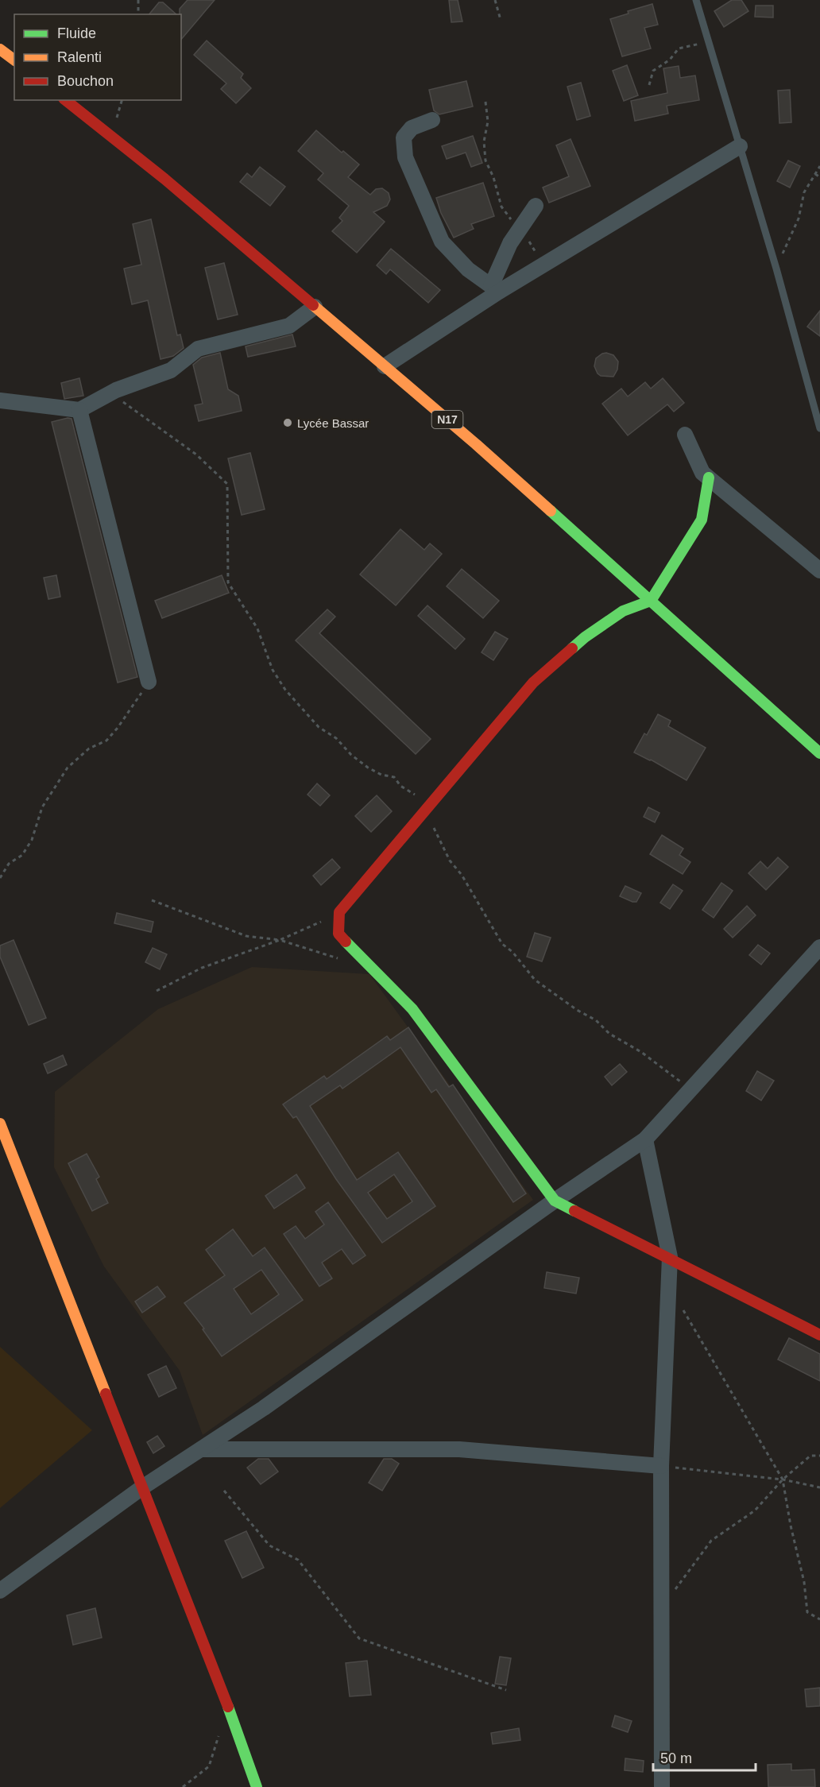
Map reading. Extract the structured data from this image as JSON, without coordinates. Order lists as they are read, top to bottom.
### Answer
{
  "streets": {
    "street": ["N17"]
  },
  "places": ["Lycée Bassar"],
  "legend": ["Fluide", "Ralenti", "Bouchon"],
  "scale_bar": "50 m"
}
